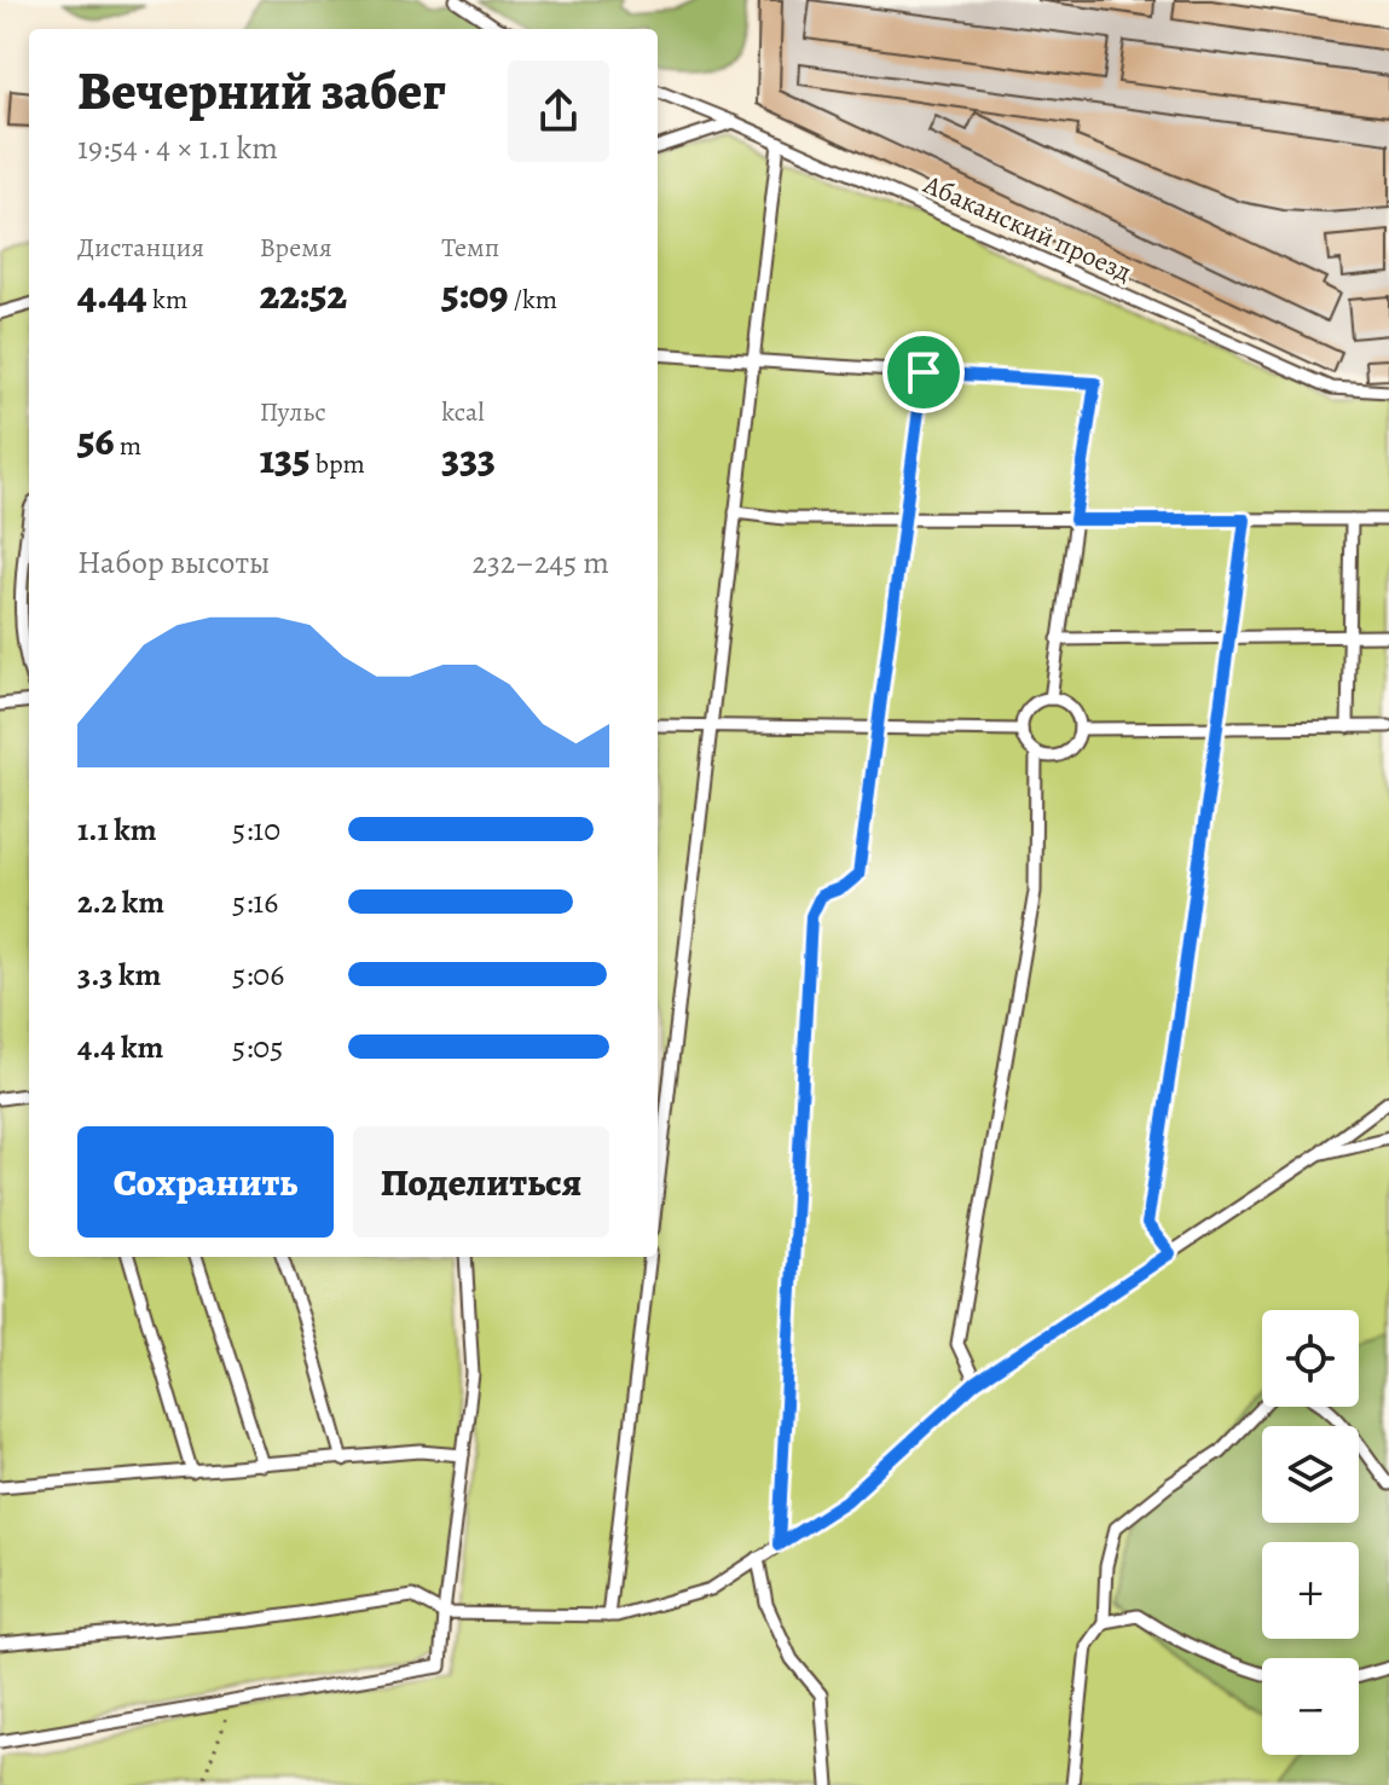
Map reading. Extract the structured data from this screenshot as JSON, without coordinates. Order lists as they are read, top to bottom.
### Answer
{
  "streets": {
    "lane": ["Абаканский проезд"]
  },
  "page": {
    "heading": ["Вечерний забег", "19:54 · 4 × 1.1 km"],
    "stats": [
      ["Дистанция", "4.44 km"],
      ["Время", "22:52"],
      ["Темп", "5:09 /km"],
      ["56 m"],
      ["Пульс", "135 bpm"],
      ["kcal", "333"]
    ],
    "chart": ["Набор высоты", "232–245 m"],
    "list": [
      {
        "name": "1.1 km",
        "note": "5:10"
      },
      {
        "name": "2.2 km",
        "note": "5:16"
      },
      {
        "name": "3.3 km",
        "note": "5:06"
      },
      {
        "name": "4.4 km",
        "note": "5:05"
      }
    ],
    "buttons": ["Сохранить", "Поделиться"],
    "map_buttons": ["+", "−"]
  }
}
